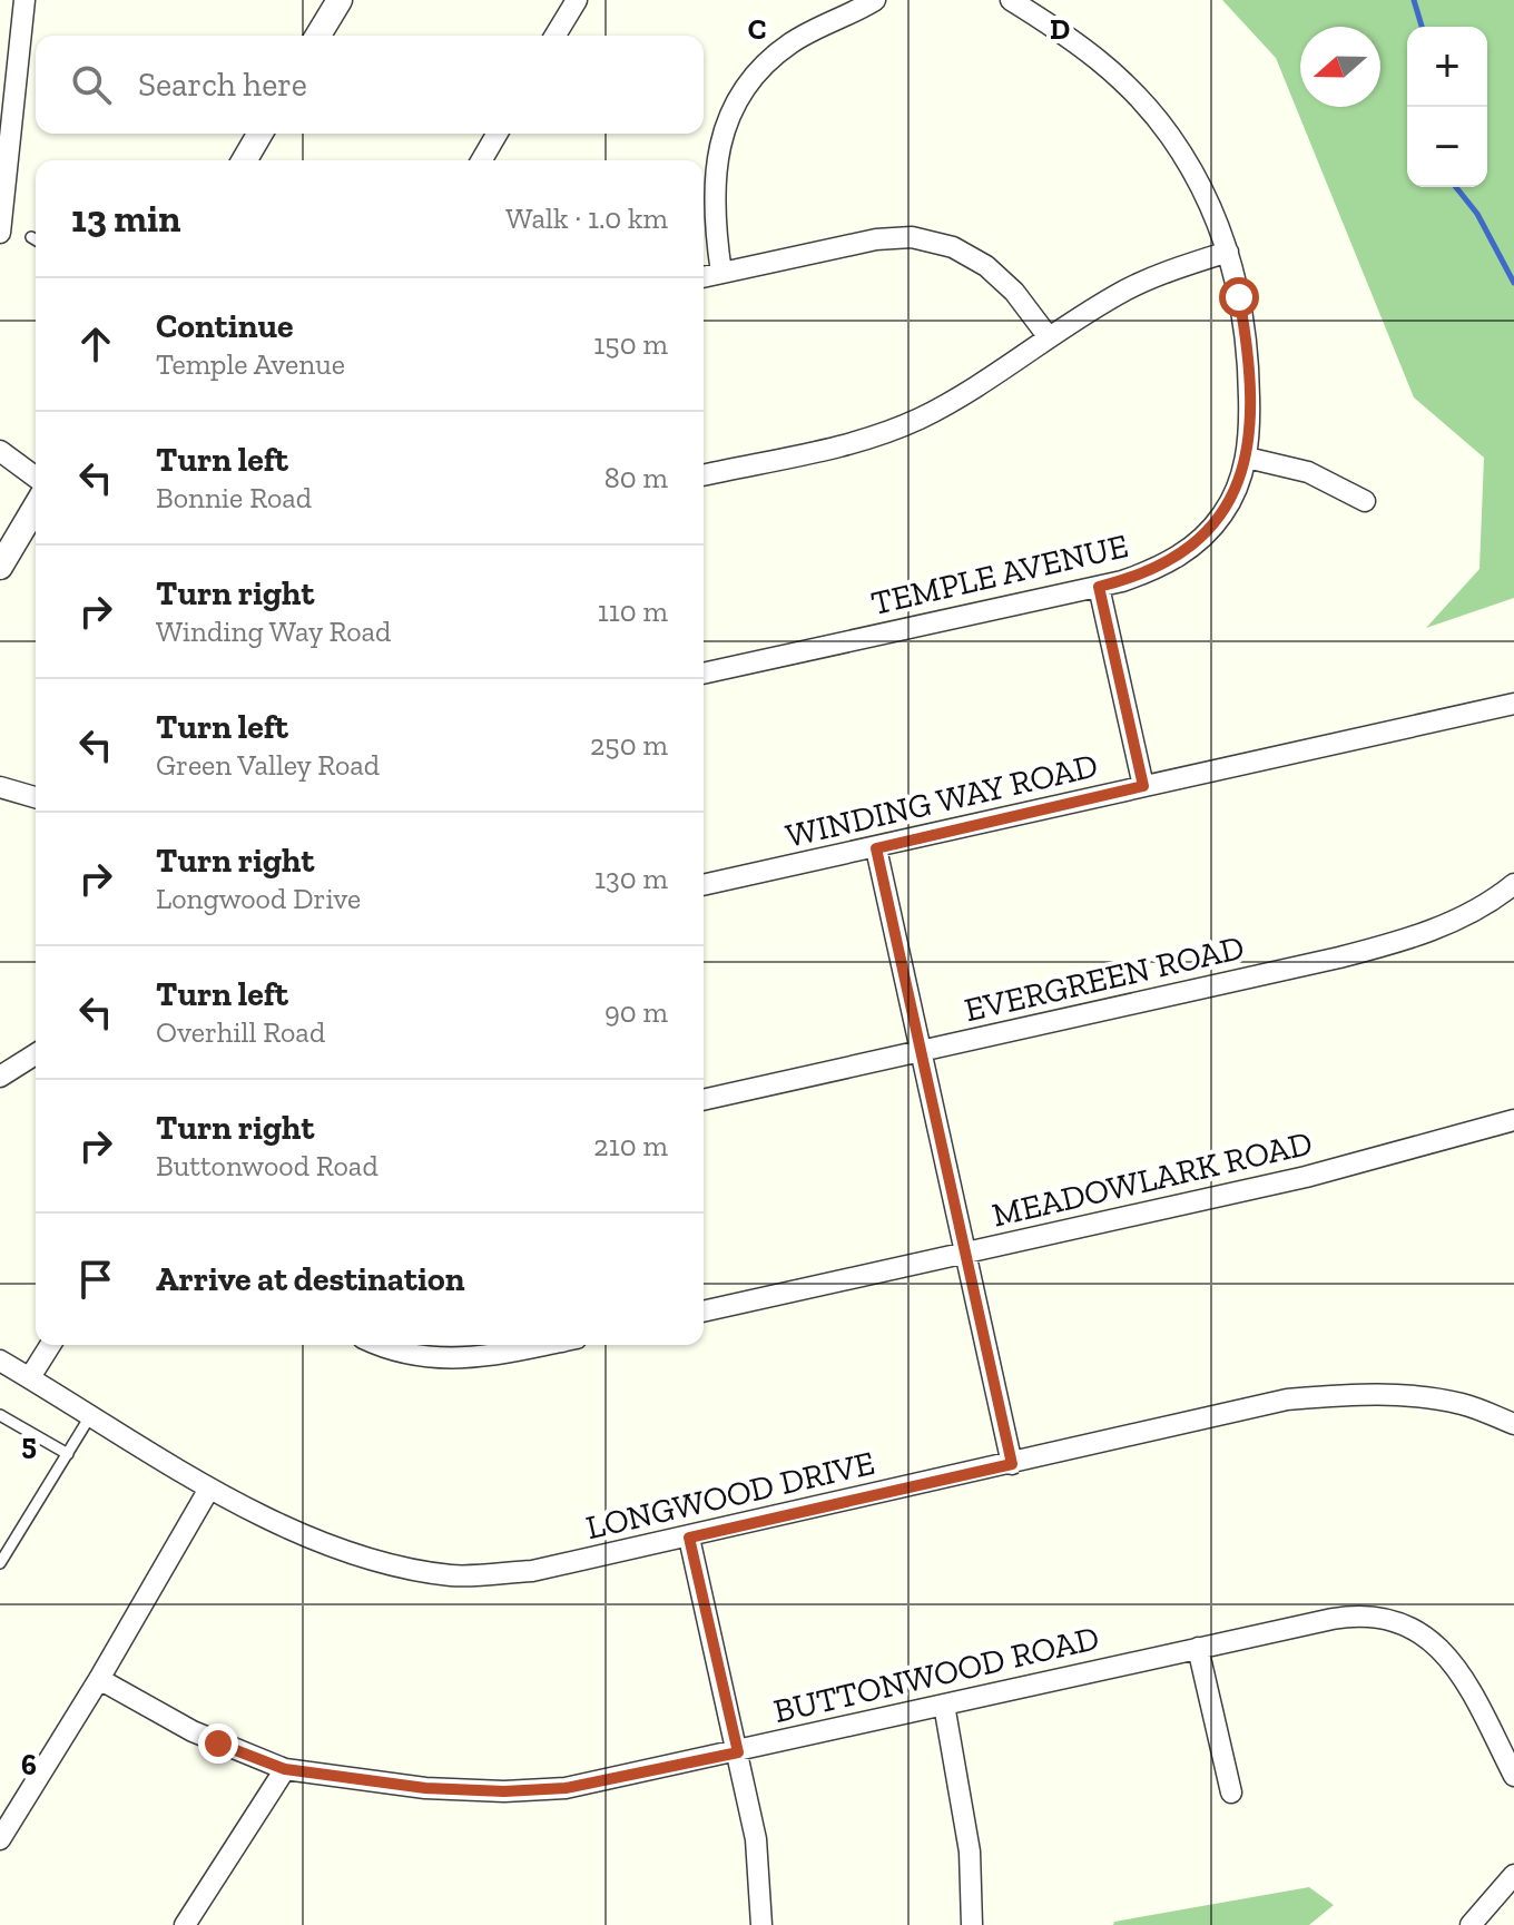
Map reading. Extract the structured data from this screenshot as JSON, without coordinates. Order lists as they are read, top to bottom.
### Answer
{
  "streets": {
    "street": [
      "TEMPLE AVENUE",
      "WINDING WAY ROAD",
      "EVERGREEN ROAD",
      "MEADOWLARK ROAD",
      "LONGWOOD DRIVE",
      "BUTTONWOOD ROAD"
    ]
  },
  "north": "left",
  "page": {
    "map_buttons": ["+", "−"],
    "search": "Search here",
    "heading": ["13 min", "Walk · 1.0 km"],
    "list": [
      ["Continue", "Temple Avenue", "150 m"],
      ["Turn left", "Bonnie Road", "80 m"],
      ["Turn right", "Winding Way Road", "110 m"],
      ["Turn left", "Green Valley Road", "250 m"],
      ["Turn right", "Longwood Drive", "130 m"],
      ["Turn left", "Overhill Road", "90 m"],
      ["Turn right", "Buttonwood Road", "210 m"],
      "Arrive at destination"
    ]
  },
  "grid": {
    "columns": ["C", "D"],
    "rows": ["5", "6"]
  }
}
